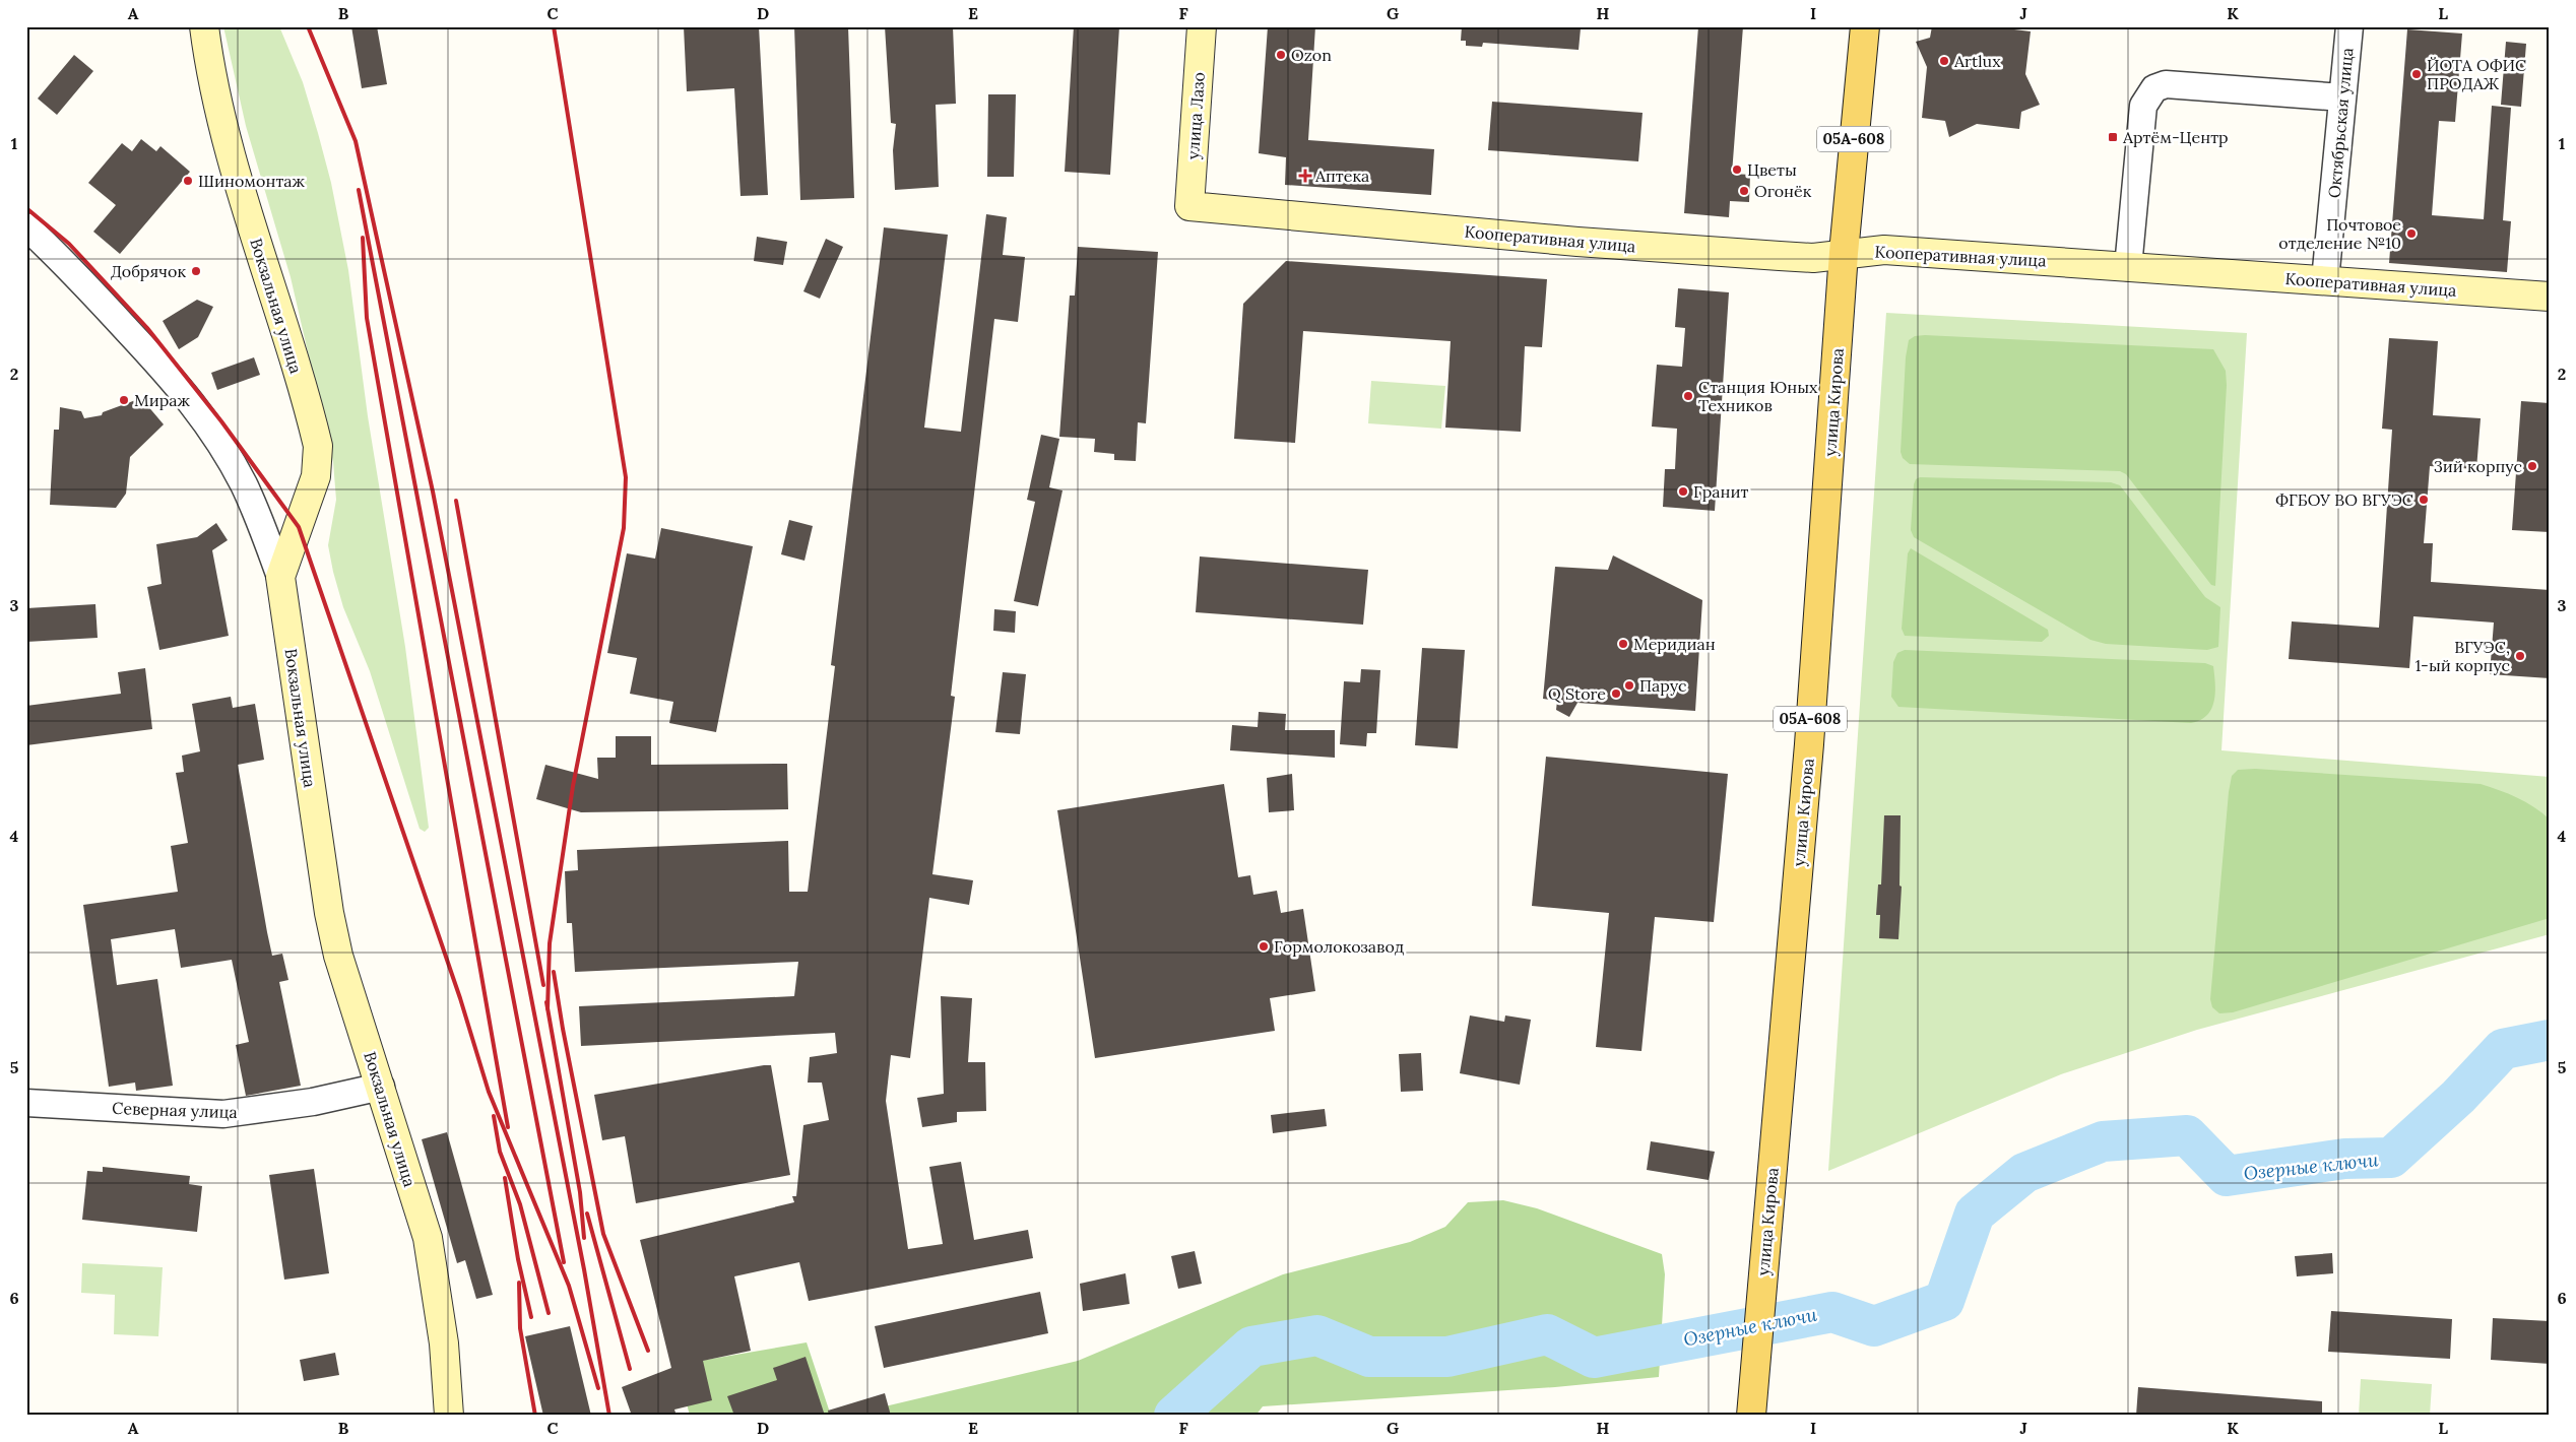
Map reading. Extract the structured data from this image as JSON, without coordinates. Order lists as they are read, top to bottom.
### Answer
{
  "streets": {
    "main road": [
      "улица Лазо",
      "05А-608",
      "Кооперативная улица",
      "Вокзальная улица",
      "улица Кирова"
    ],
    "street": ["Октябрьская улица", "Северная улица"]
  },
  "crossings": [
    ["улица Лазо", "Кооперативная улица"],
    ["Октябрьская улица", "Кооперативная улица"],
    ["Кооперативная улица", "улица Кирова"],
    ["Вокзальная улица", "Северная улица"]
  ],
  "water": ["Озерные ключи"],
  "places": {
    "other": [
      "Ozon",
      "Artlux",
      "ЙОТА ОФИС ПРОДАЖ",
      "Цветы",
      "Шиномонтаж",
      "Огонёк",
      "Почтовое отделение №10",
      "Добрячок",
      "Станция Юных Техников",
      "Мираж",
      "3ий корпус",
      "Гранит",
      "ФГБОУ ВО ВГУЭС",
      "Меридиан",
      "ВГУЭС, 1-ый корпус",
      "Парус",
      "Q Store",
      "Гормолокозавод"
    ],
    "transit": ["Артём-Центр"],
    "health": ["Аптека"]
  },
  "grid": {
    "columns": [
      "A",
      "B",
      "C",
      "D",
      "E",
      "F",
      "G",
      "H",
      "I",
      "J",
      "K",
      "L"
    ],
    "rows": [
      "1",
      "2",
      "3",
      "4",
      "5",
      "6"
    ]
  }
}
